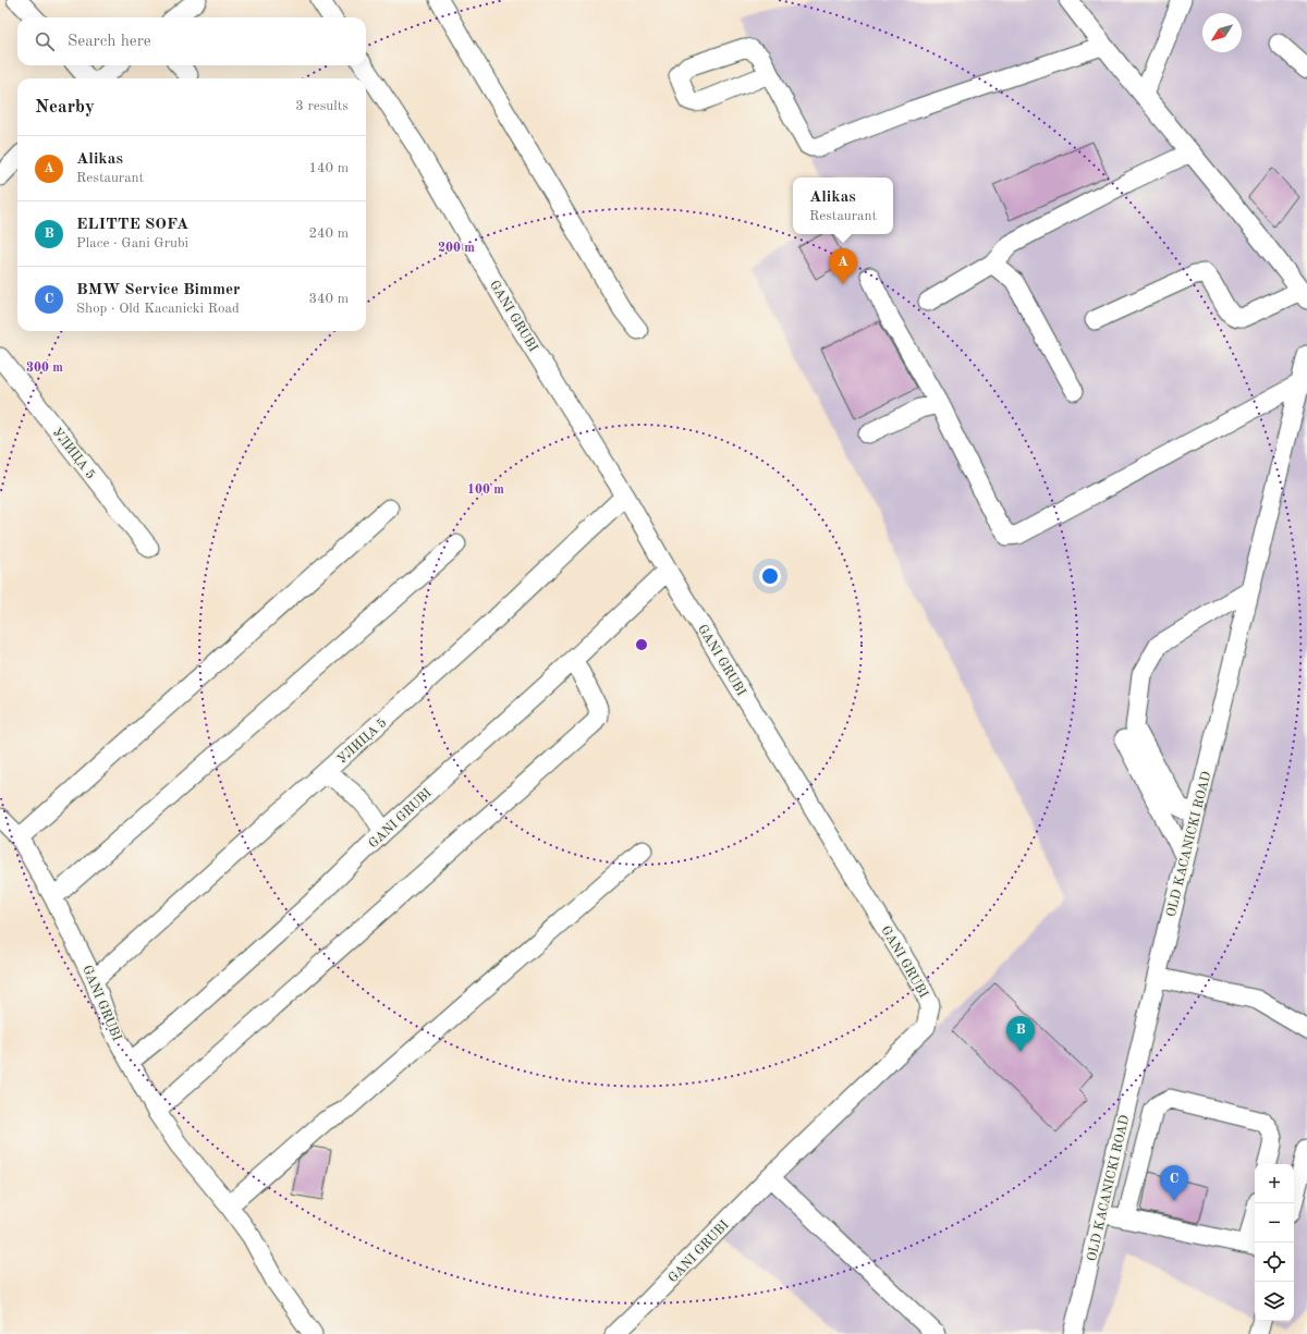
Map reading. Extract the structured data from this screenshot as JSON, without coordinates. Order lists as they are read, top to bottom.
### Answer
{
  "streets": {
    "street": ["GANI GRUBI", "УЛИЦА 5", "OLD KACANICKI ROAD"]
  },
  "crossings": [
    ["GANI GRUBI", "УЛИЦА 5"]
  ],
  "north": "bottom left",
  "page": {
    "search": "Search here",
    "heading": ["Nearby", "3 results"],
    "list": [
      {
        "mark": "A",
        "name": "Alikas",
        "note": "Restaurant",
        "value": "140 m"
      },
      {
        "mark": "B",
        "name": "ELITTE SOFA",
        "note": "Place · Gani Grubi",
        "value": "240 m"
      },
      {
        "mark": "C",
        "name": "BMW Service Bimmer",
        "note": "Shop · Old Kacanicki Road",
        "value": "340 m"
      }
    ],
    "popup": ["Alikas", "Restaurant"],
    "pins": ["A", "B", "C"],
    "map_buttons": ["+", "−"]
  },
  "rings": ["200 m", "300 m", "100 m"]
}
